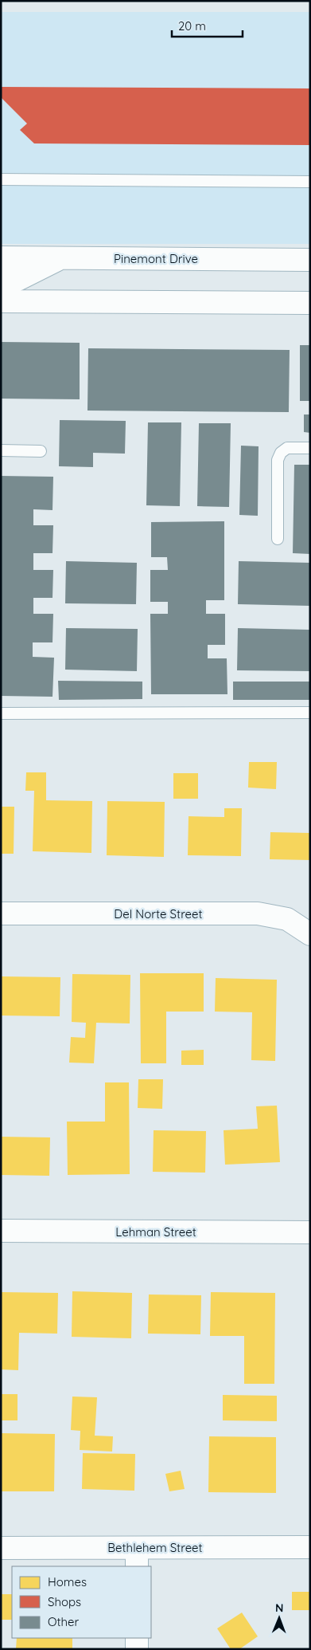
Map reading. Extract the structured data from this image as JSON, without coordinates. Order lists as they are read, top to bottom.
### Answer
{
  "streets": {
    "street": [
      "Pinemont Drive",
      "Del Norte Street",
      "Lehman Street",
      "Bethlehem Street"
    ]
  },
  "legend": ["Homes", "Shops", "Other"],
  "scale_bar": "20 m",
  "north": "top"
}
